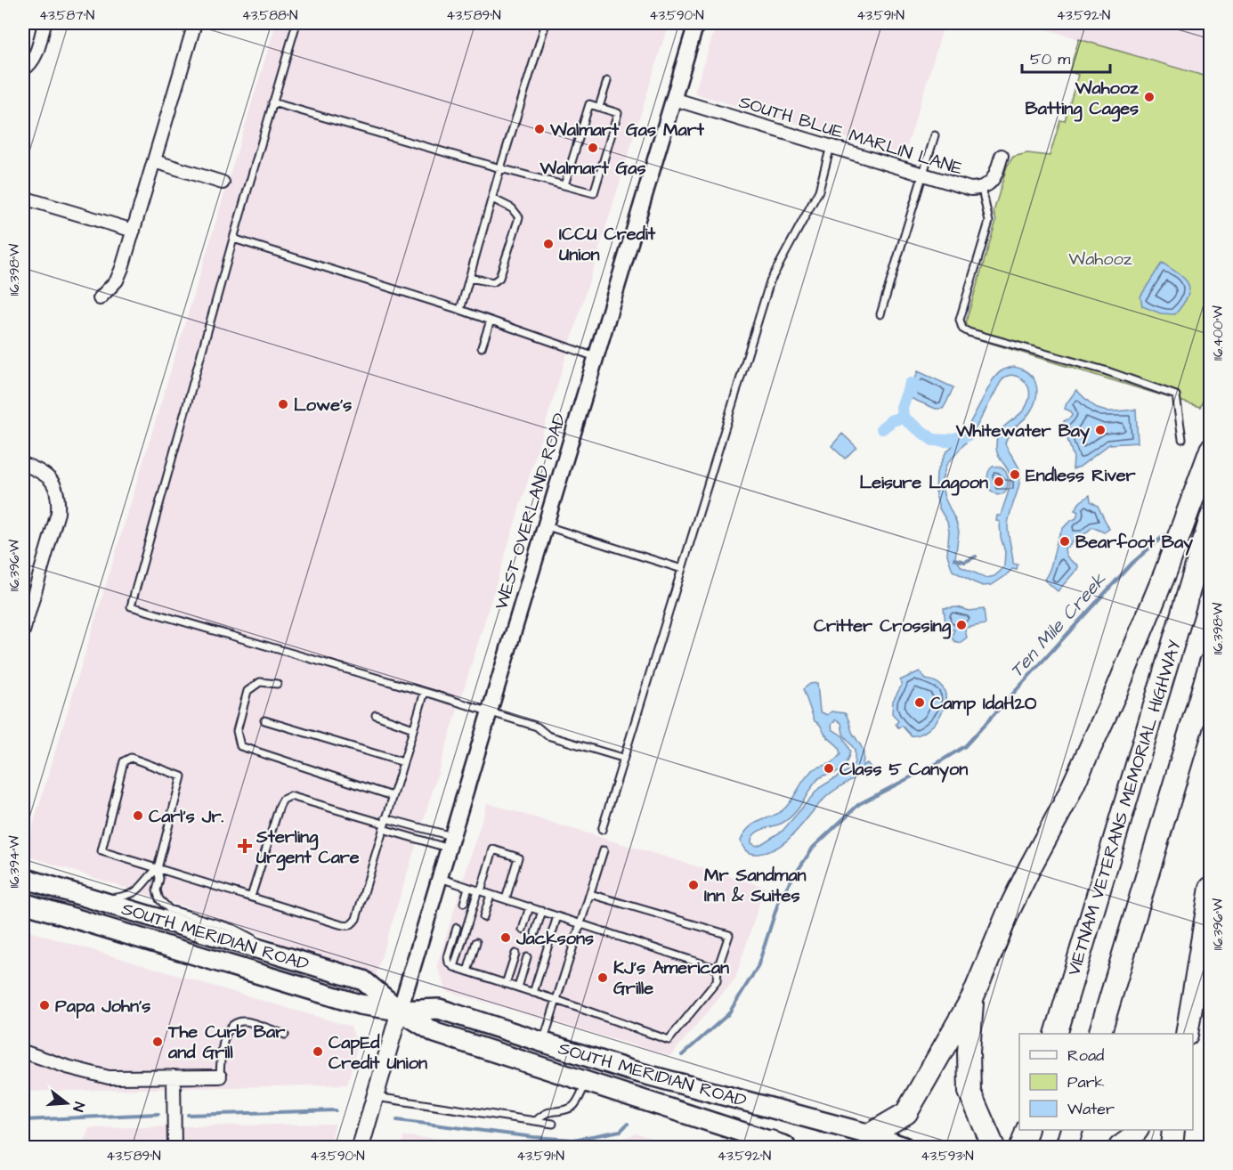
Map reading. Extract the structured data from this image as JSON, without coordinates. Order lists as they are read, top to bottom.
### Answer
{
  "streets": {
    "highway": ["VIETNAM VETERANS MEMORIAL HIGHWAY"],
    "main road": ["SOUTH MERIDIAN ROAD"],
    "street": ["SOUTH BLUE MARLIN LANE", "WEST OVERLAND ROAD"]
  },
  "crossings": [
    ["SOUTH BLUE MARLIN LANE", "WEST OVERLAND ROAD"],
    ["WEST OVERLAND ROAD", "SOUTH MERIDIAN ROAD"]
  ],
  "water": ["Ten Mile Creek"],
  "parks": ["Wahooz"],
  "places": {
    "other": [
      "Wahooz Batting Cages",
      "Walmart Gas Mart",
      "Walmart Gas",
      "ICCU Credit Union",
      "Lowe's",
      "Whitewater Bay",
      "Endless River",
      "Leisure Lagoon",
      "Bearfoot Bay",
      "Critter Crossing",
      "Camp IdaH2O",
      "Class 5 Canyon",
      "Carl's Jr.",
      "Mr Sandman Inn & Suites",
      "Jacksons",
      "KJ's American Grille",
      "Papa John's",
      "The Curb Bar and Grill",
      "CapEd Credit Union"
    ],
    "health": ["Sterling Urgent Care"]
  },
  "legend": ["Road", "Park", "Water"],
  "scale_bar": "50 m",
  "north": "right",
  "coordinates": [
    "43.587°N",
    "43.588°N",
    "43.589°N",
    "43.590°N",
    "43.591°N",
    "43.592°N",
    "116.398°W",
    "116.400°W",
    "116.396°W",
    "116.394°W",
    "43.593°N"
  ]
}
